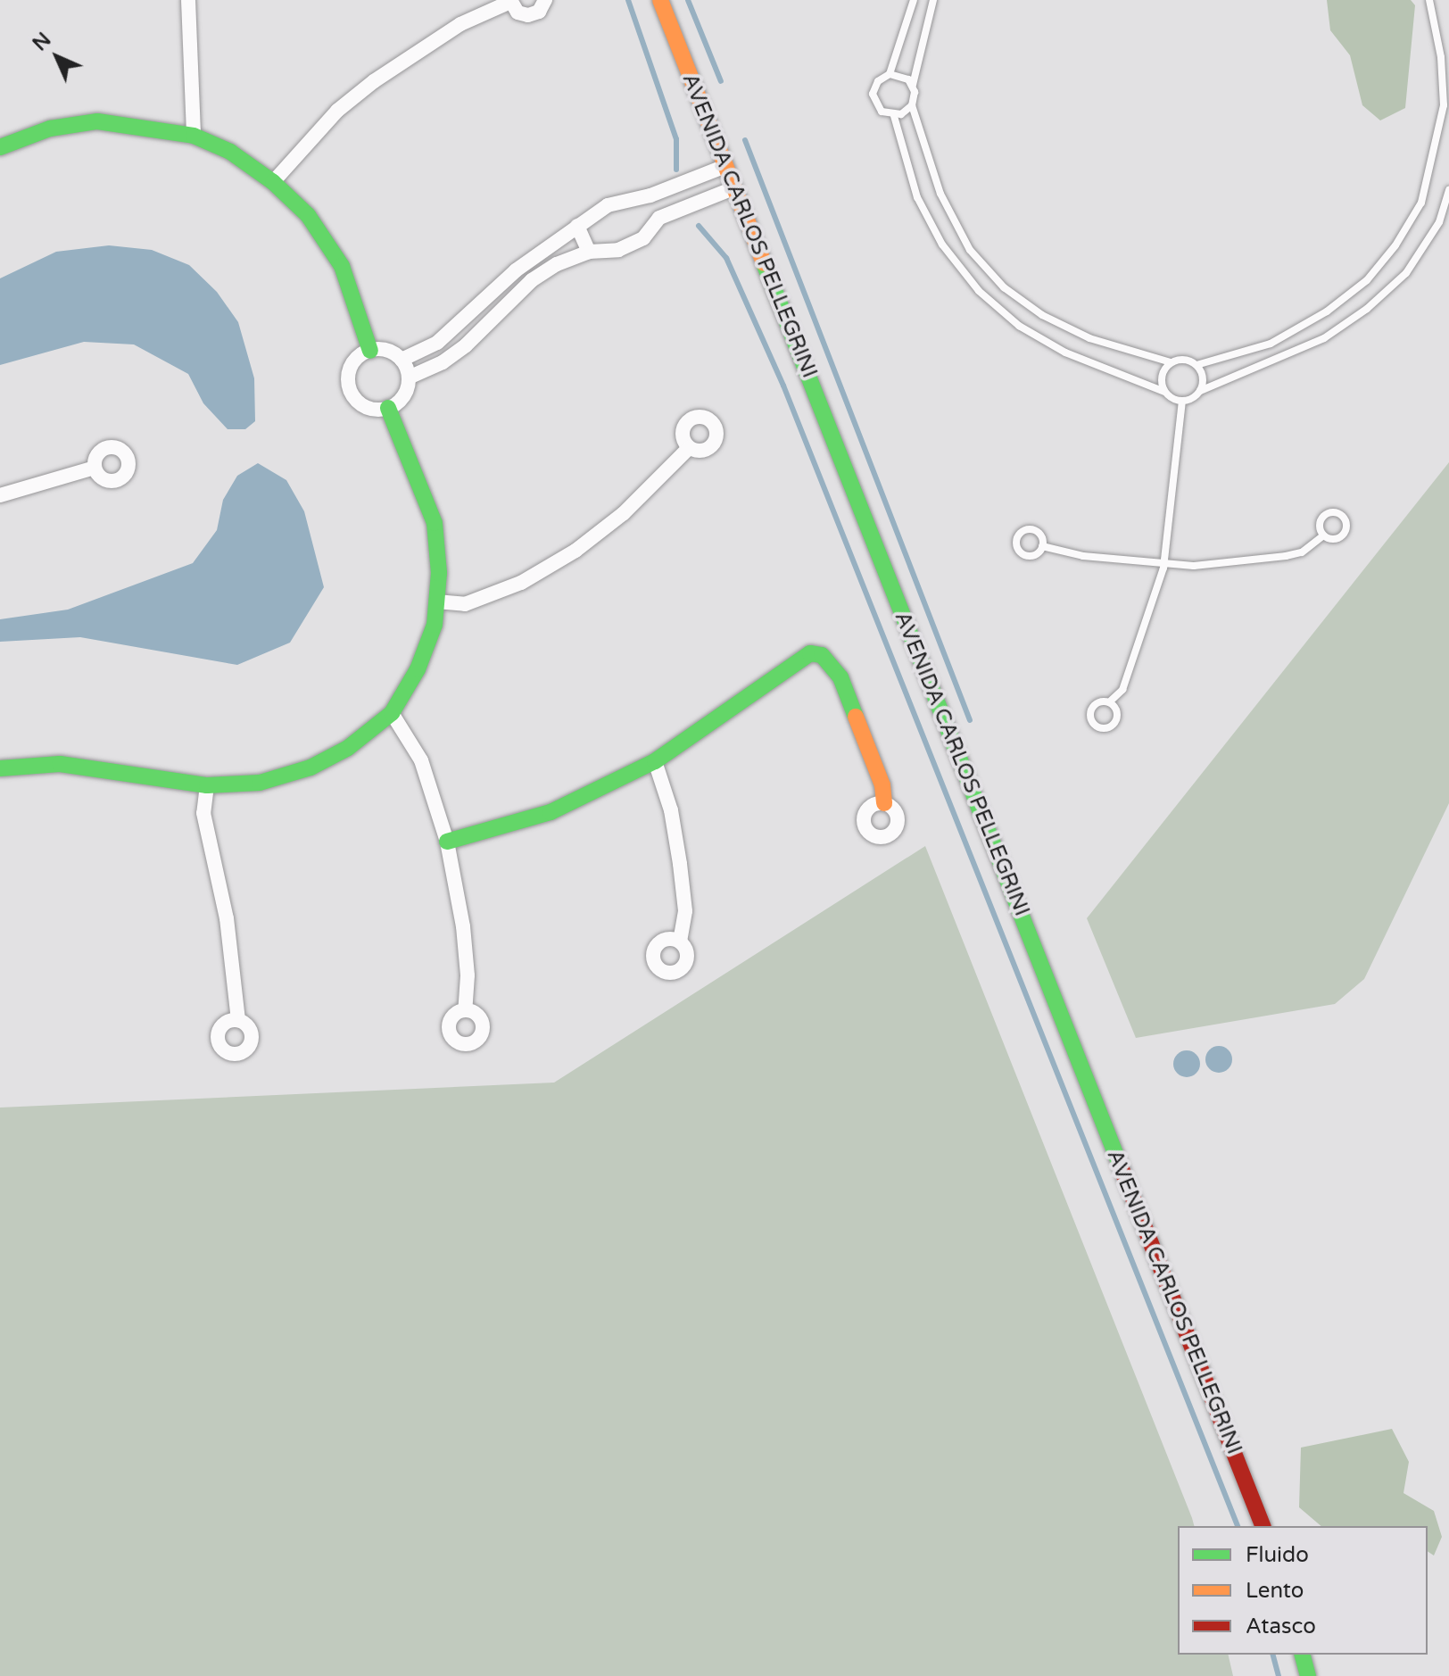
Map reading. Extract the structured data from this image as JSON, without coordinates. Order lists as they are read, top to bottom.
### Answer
{
  "streets": {
    "street": ["AVENIDA CARLOS PELLEGRINI"]
  },
  "legend": ["Fluido", "Lento", "Atasco"],
  "north": "top left"
}
